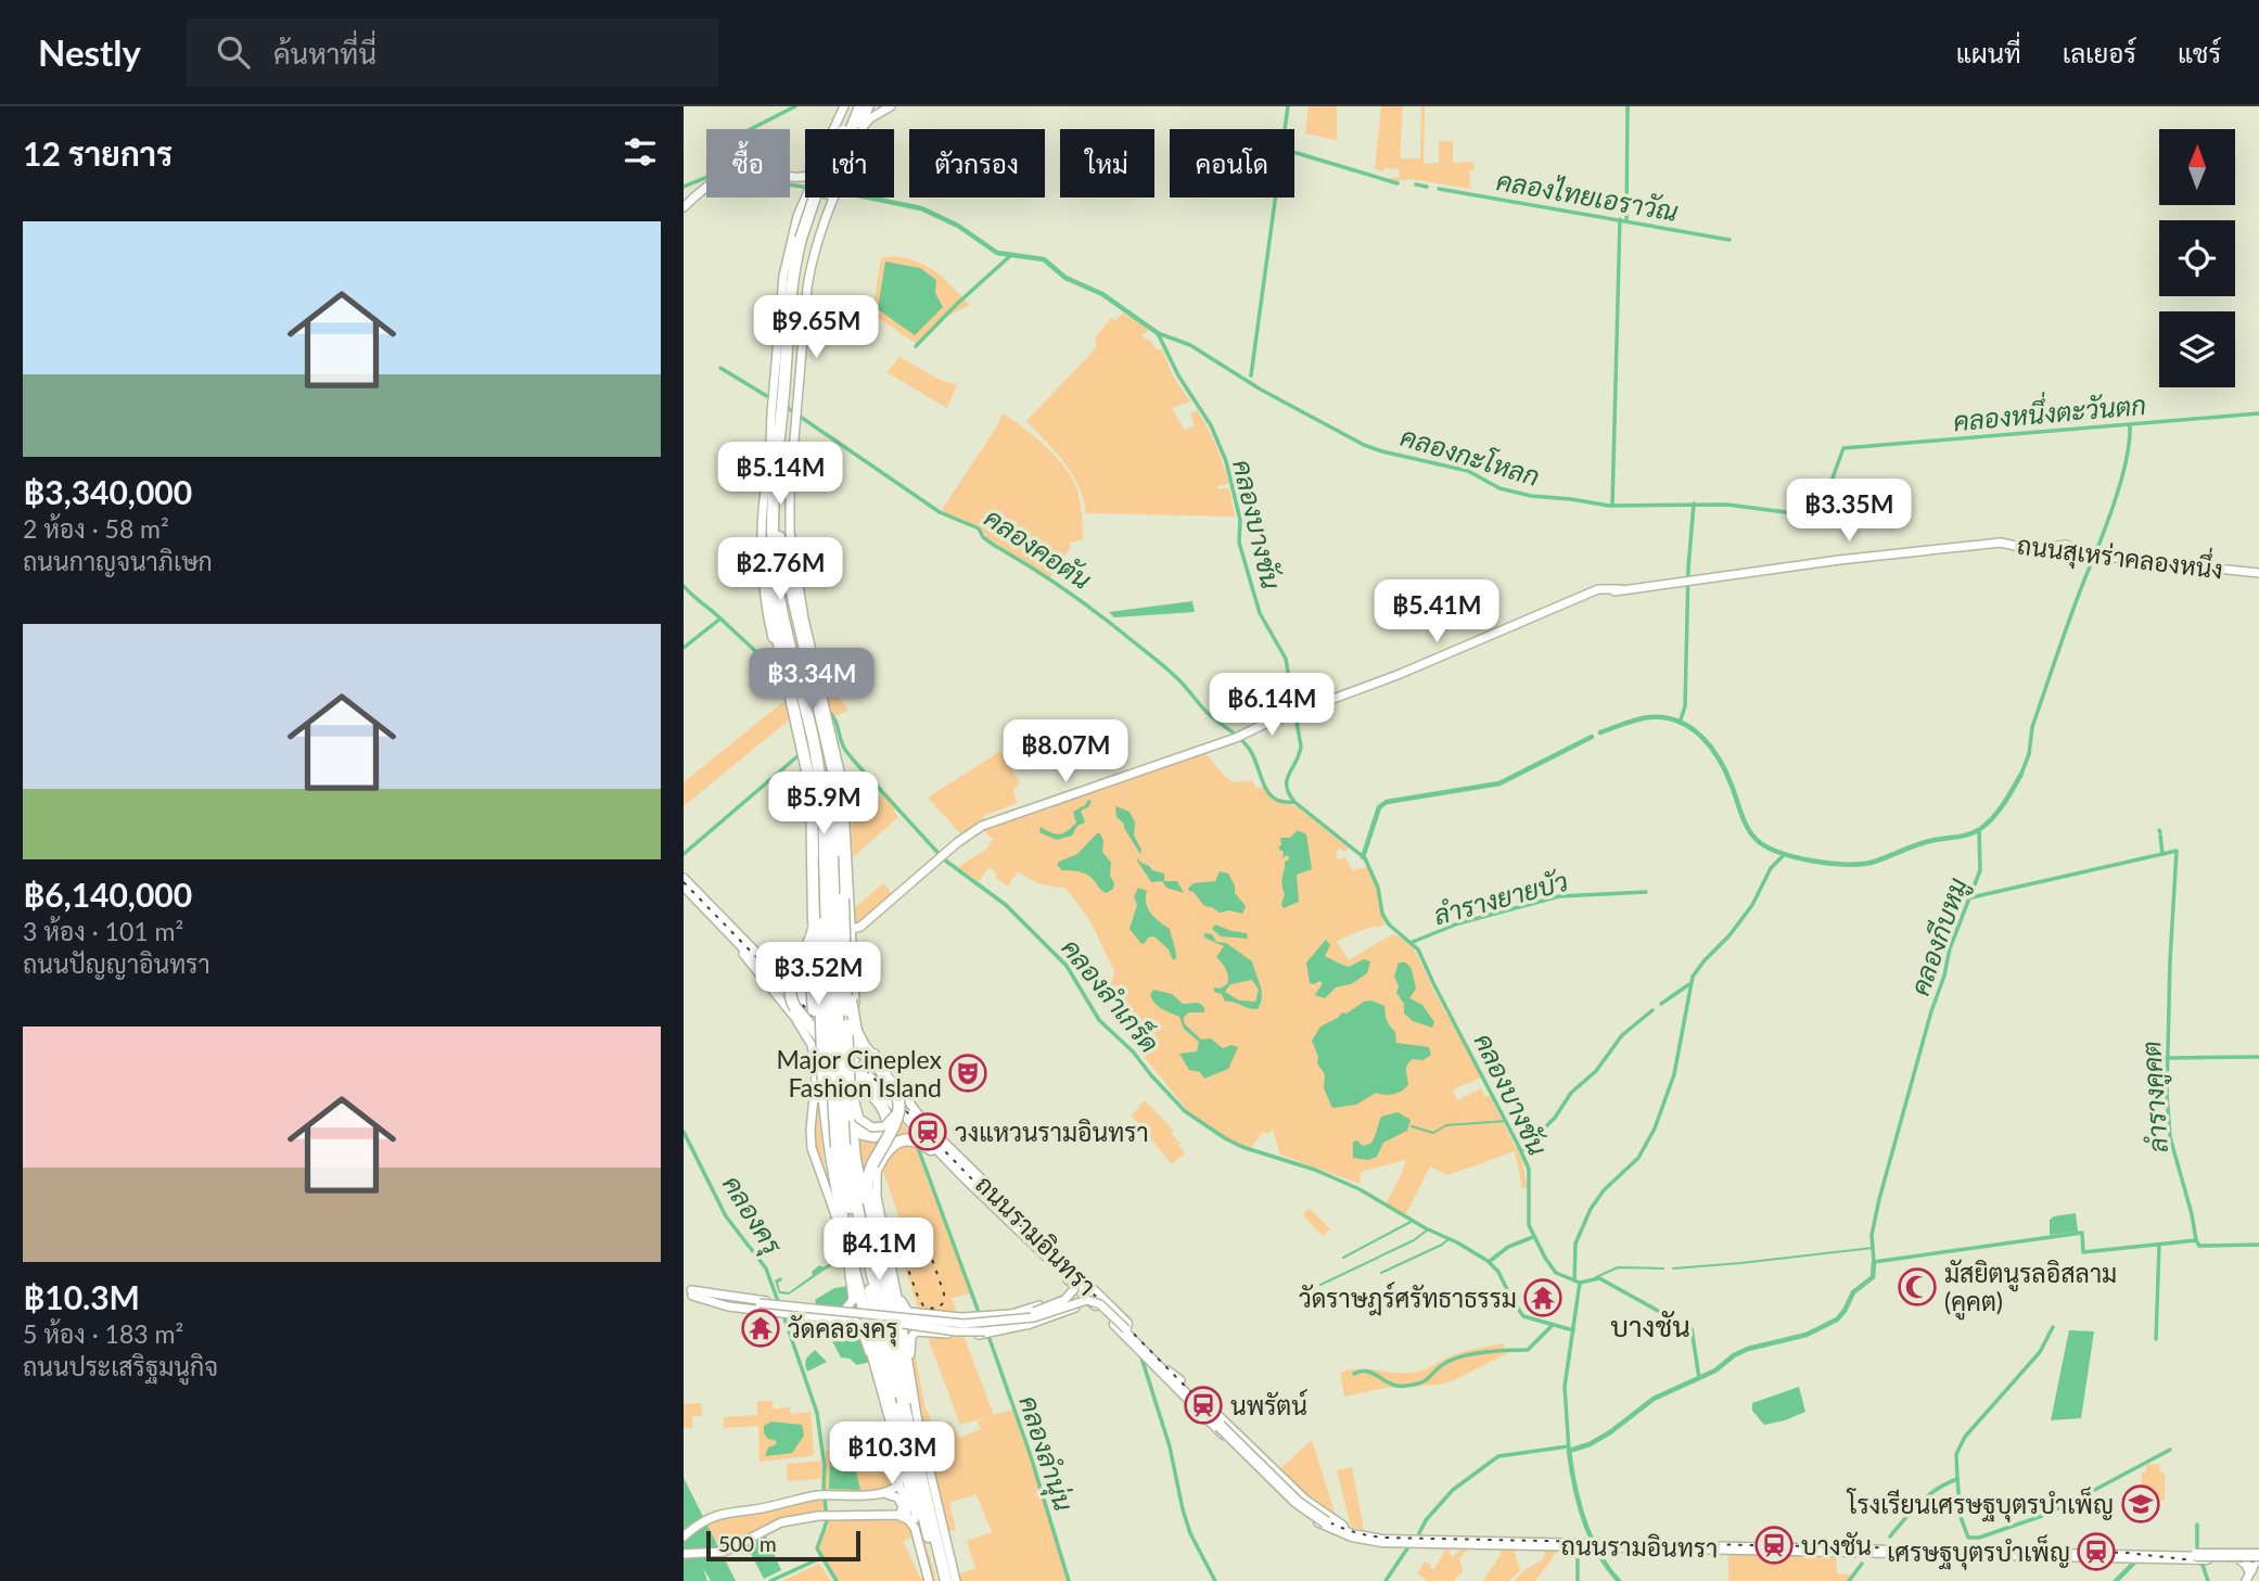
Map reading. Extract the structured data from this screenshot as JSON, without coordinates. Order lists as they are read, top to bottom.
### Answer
{
  "streets": {
    "highway": ["ถนนรามอินทรา"],
    "main road": ["ถนนสุเหร่าคลองหนึ่ง"]
  },
  "districts": ["บางชัน"],
  "water": [
    "คลองไทยเอราวัณ",
    "คลองหนึ่งตะวันตก",
    "คลองกะโหลก",
    "คลองบางชัน",
    "คลองคอตัน",
    "ลำรางยายบัว",
    "คลองกีบหมู",
    "คลองลำเกร็ด",
    "ลำรางคูคต",
    "คลองครุ",
    "คลองลำนุ่น"
  ],
  "places": {
    "theatre": ["Major Cineplex Fashion Island"],
    "station": [
      "วงแหวนรามอินทรา",
      "นพรัตน์",
      "บางชัน",
      "เศรษฐบุตรบำเพ็ญ"
    ],
    "mosque": ["มัสยิตนูรลอิสลาม (คูคต)"],
    "temple": ["วัดราษฎร์ศรัทธาธรรม", "วัดคลองครุ"],
    "school or university": ["โรงเรียนเศรษฐบุตรบำเพ็ญ"]
  },
  "scale_bar": "500 m",
  "north": "top",
  "page": {
    "header": "Nestly",
    "search": "ค้นหาที่นี่",
    "nav": ["แผนที่", "เลเยอร์", "แชร์"],
    "heading": "12 รายการ",
    "chip": [
      "ซื้อ",
      "เช่า",
      "ตัวกรอง",
      "ใหม่",
      "คอนโด"
    ],
    "list": [
      {
        "name": "฿3,340,000",
        "note": "2 ห้อง · 58 m² · ถนนกาญจนาภิเษก"
      },
      {
        "name": "฿6,140,000",
        "note": "3 ห้อง · 101 m² · ถนนปัญญาอินทรา"
      },
      {
        "name": "฿10.3M",
        "note": "5 ห้อง · 183 m² · ถนนประเสริฐมนูกิจ"
      }
    ],
    "price": [
      "฿9.65M",
      "฿5.14M",
      "฿3.35M",
      "฿2.76M",
      "฿5.41M",
      "฿3.34M",
      "฿6.14M",
      "฿8.07M",
      "฿5.9M",
      "฿3.52M",
      "฿4.1M",
      "฿10.3M"
    ],
    "scale": "500 m"
  }
}
